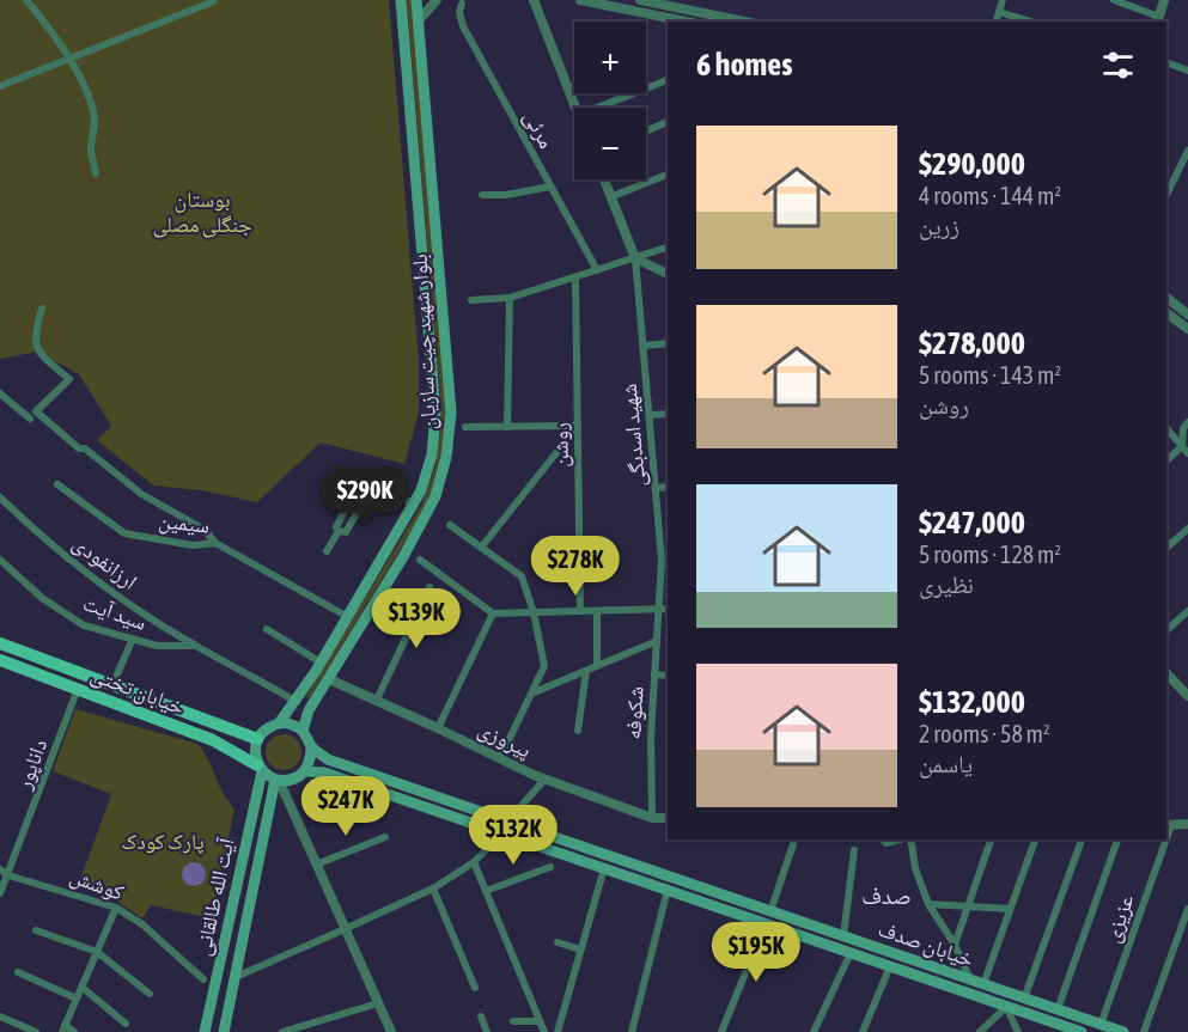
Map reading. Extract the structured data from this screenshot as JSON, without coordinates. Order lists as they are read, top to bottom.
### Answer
{
  "streets": {
    "main road": [
      "بلوار شهید چیت سازیان",
      "خیابان تختی",
      "آیت الله طالقانی",
      "خیابان صدف"
    ],
    "street": [
      "مرئی",
      "شهید اسدبگی",
      "روشن",
      "سیمین",
      "ارزانفودی",
      "سید آیت",
      "شکوفه",
      "پیروزی",
      "داناپور",
      "کوشش",
      "عزیزی"
    ]
  },
  "crossings": [
    ["بلوار شهید چیت سازیان", "سیمین"],
    ["بلوار شهید چیت سازیان", "خیابان تختی"],
    ["بلوار شهید چیت سازیان", "پیروزی"],
    ["بلوار شهید چیت سازیان", "آیت الله طالقانی"],
    ["بلوار شهید چیت سازیان", "خیابان صدف"],
    ["شهید اسدبگی", "شکوفه"],
    ["ارزانفودی", "سید آیت"],
    ["خیابان تختی", "داناپور"],
    ["خیابان تختی", "آیت الله طالقانی"],
    ["خیابان تختی", "خیابان صدف"],
    ["شکوفه", "پیروزی"],
    ["داناپور", "کوشش"],
    ["آیت الله طالقانی", "خیابان صدف"],
    ["عزیزی", "خیابان صدف"]
  ],
  "districts": ["صدف"],
  "parks": ["بوستان جنگلی مصلی", "پارک کودک"],
  "page": {
    "map_buttons": ["+", "−"],
    "heading": "6 homes",
    "list": [
      {
        "name": "$290,000",
        "note": "4 rooms · 144 m² · زرین"
      },
      {
        "name": "$278,000",
        "note": "5 rooms · 143 m² · روشن"
      },
      {
        "name": "$247,000",
        "note": "5 rooms · 128 m² · نظیری"
      },
      {
        "name": "$132,000",
        "note": "2 rooms · 58 m² · یاسمن"
      }
    ],
    "price": [
      "$290K",
      "$278K",
      "$139K",
      "$247K",
      "$132K",
      "$195K"
    ]
  }
}
